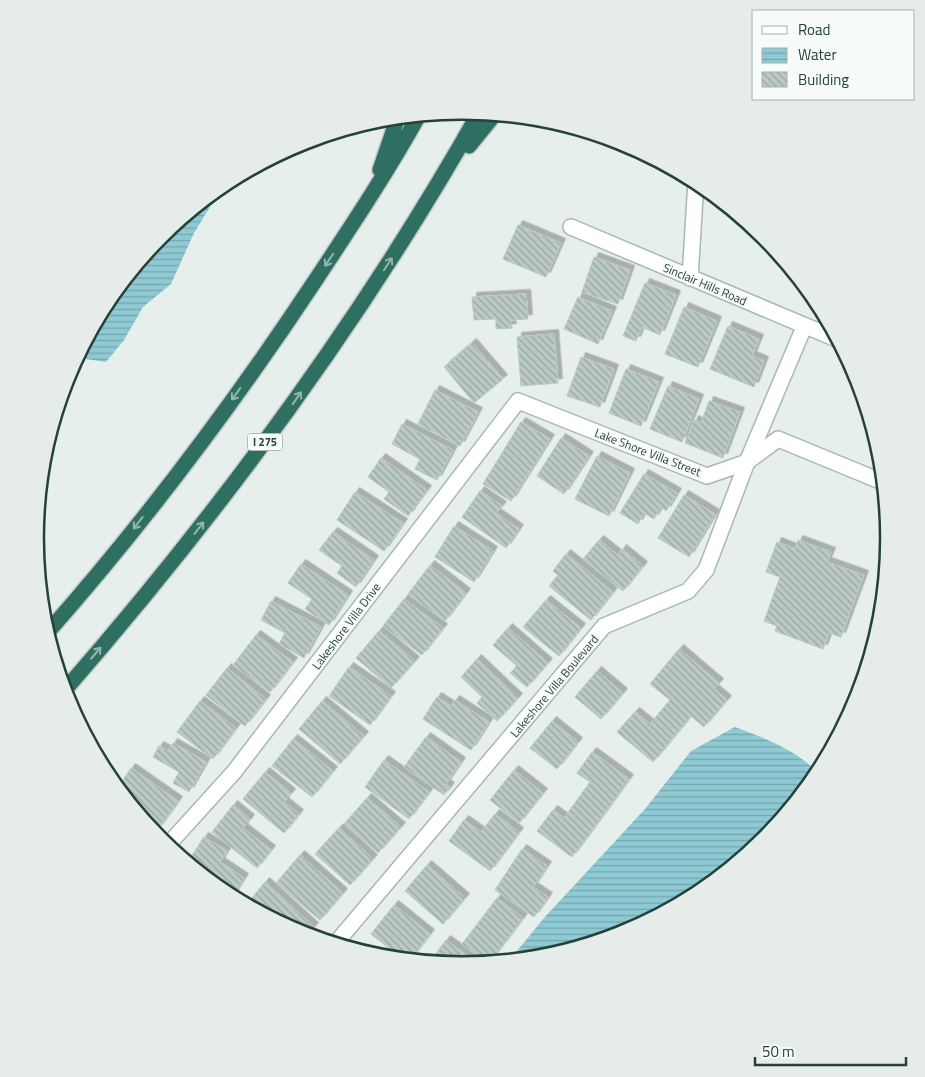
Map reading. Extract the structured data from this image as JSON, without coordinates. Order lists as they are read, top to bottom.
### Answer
{
  "streets": {
    "highway": ["I 275"],
    "street": [
      "Sinclair Hills Road",
      "Lake Shore Villa Street",
      "Lakeshore Villa Drive",
      "Lakeshore Villa Boulevard"
    ]
  },
  "crossings": [
    ["Sinclair Hills Road", "Lakeshore Villa Boulevard"],
    ["Lake Shore Villa Street", "Lakeshore Villa Drive"],
    ["Lake Shore Villa Street", "Lakeshore Villa Boulevard"]
  ],
  "legend": ["Road", "Water", "Building"],
  "scale_bar": "50 m"
}
